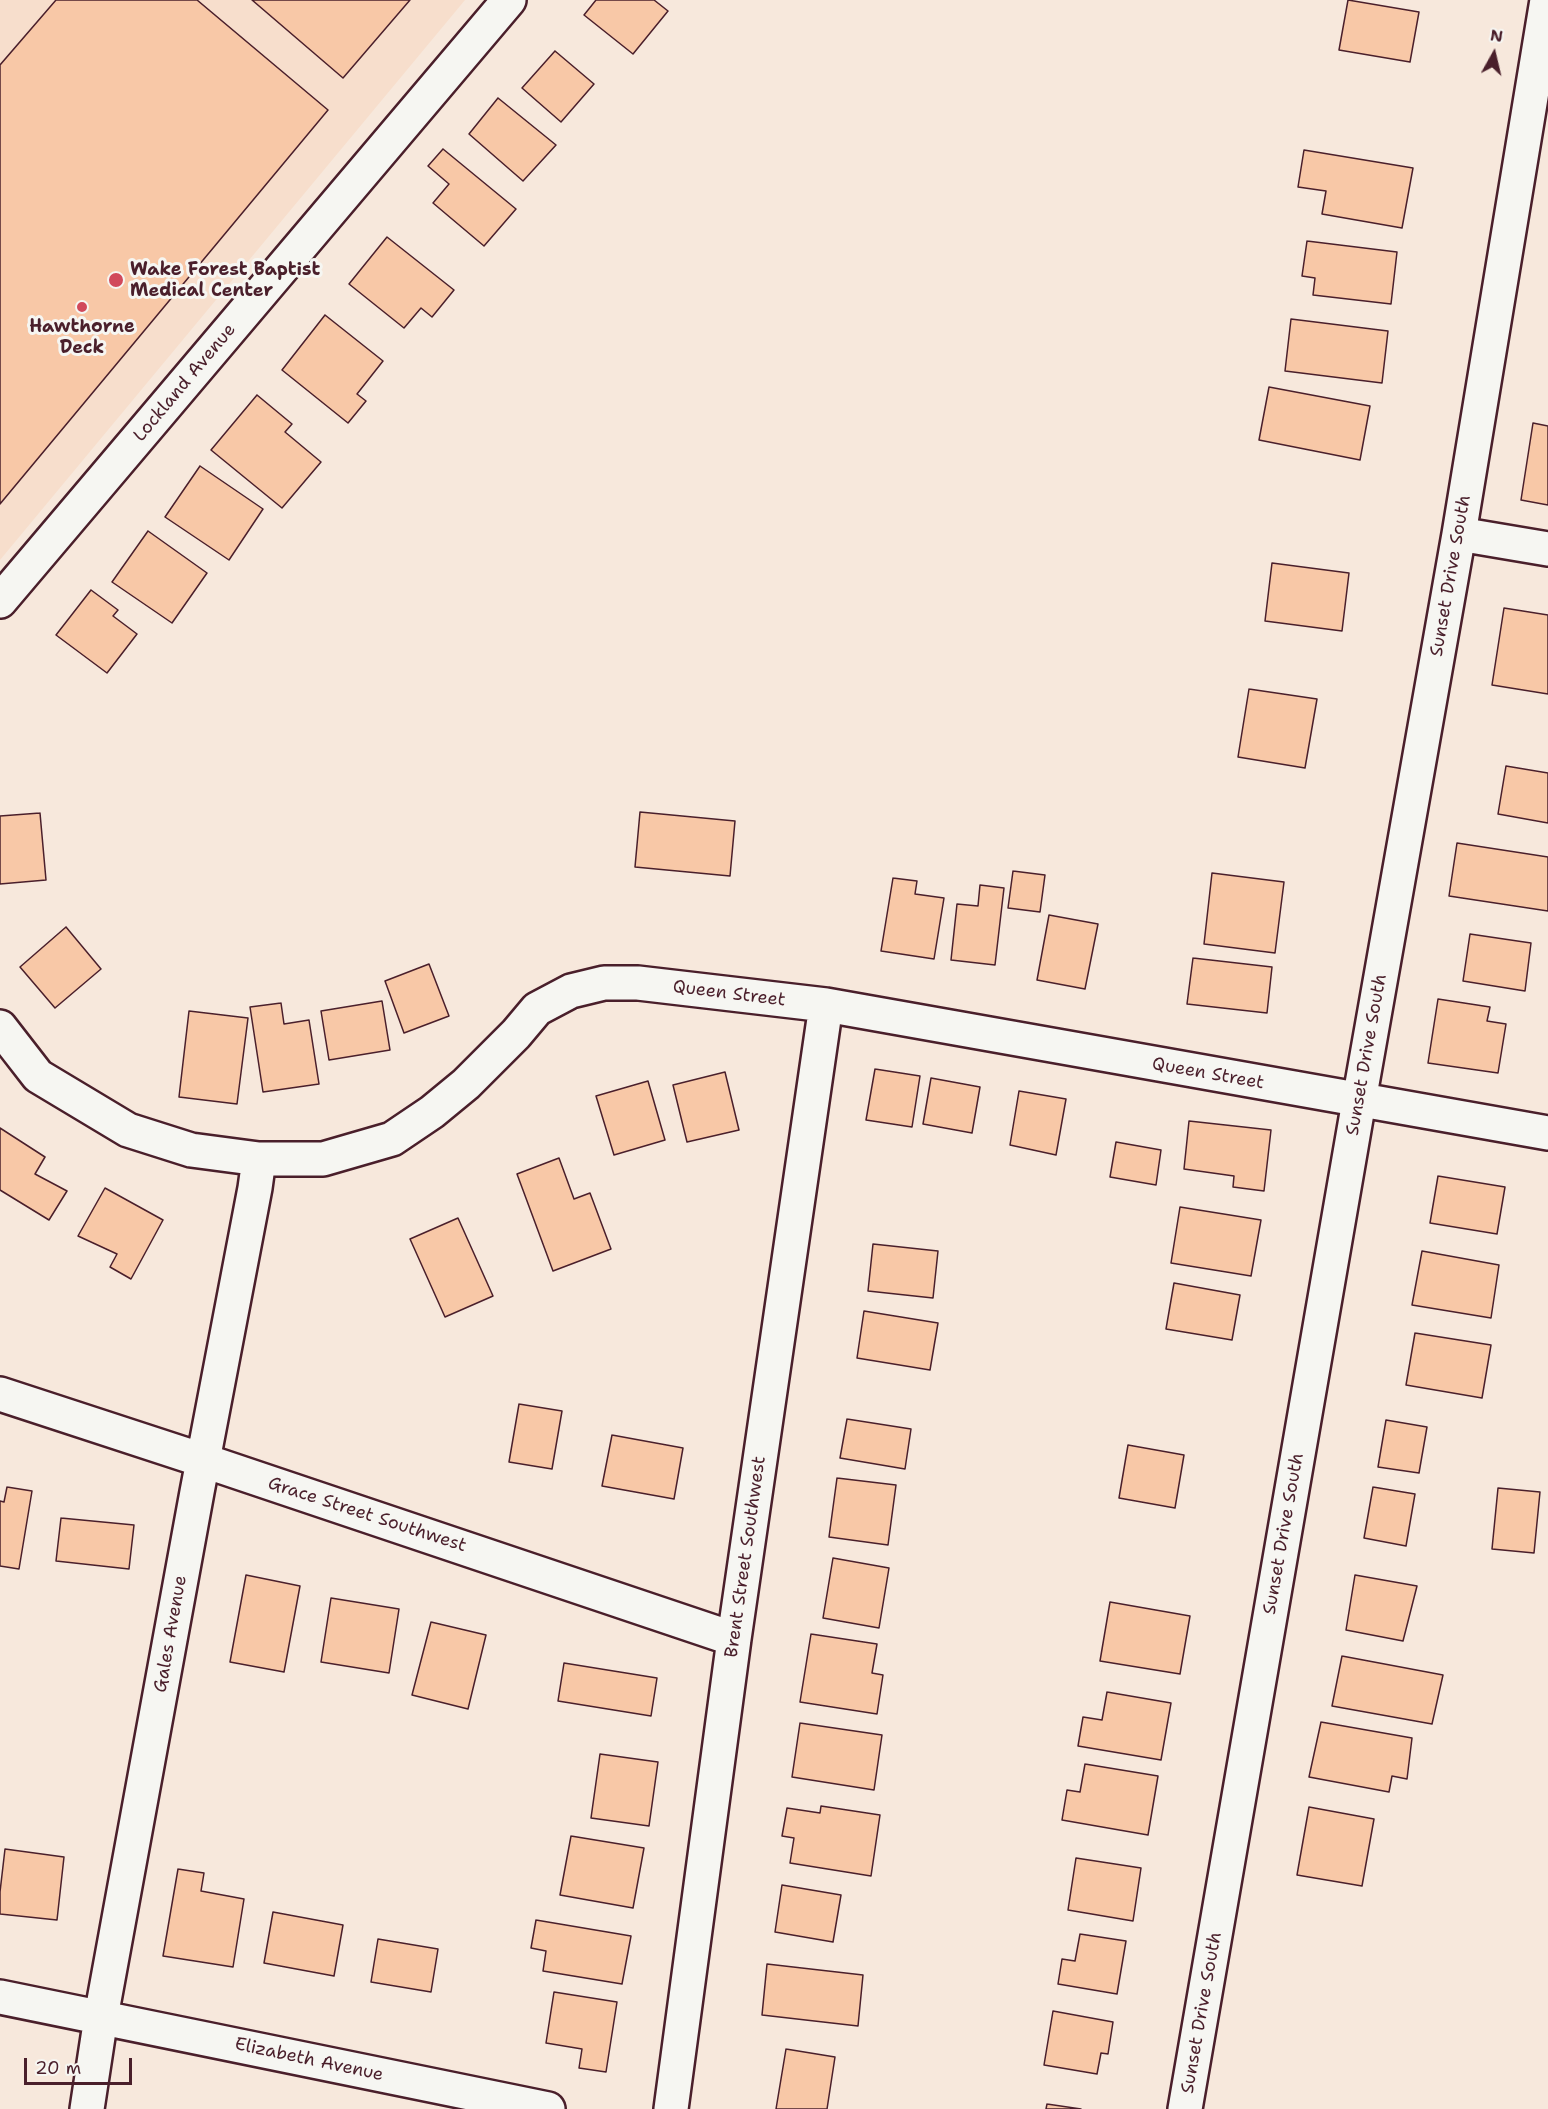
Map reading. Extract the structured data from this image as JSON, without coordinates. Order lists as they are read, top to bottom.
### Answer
{
  "streets": {
    "street": [
      "Lockland Avenue",
      "Sunset Drive South",
      "Queen Street",
      "Grace Street Southwest",
      "Brent Street Southwest",
      "Gales Avenue",
      "Elizabeth Avenue"
    ]
  },
  "crossings": [
    ["Sunset Drive South", "Queen Street"],
    ["Queen Street", "Brent Street Southwest"],
    ["Queen Street", "Gales Avenue"],
    ["Grace Street Southwest", "Brent Street Southwest"],
    ["Grace Street Southwest", "Gales Avenue"],
    ["Gales Avenue", "Elizabeth Avenue"]
  ],
  "places": ["Wake Forest Baptist Medical Center", "Hawthorne Deck"],
  "scale_bar": "20 m",
  "north": "top"
}
